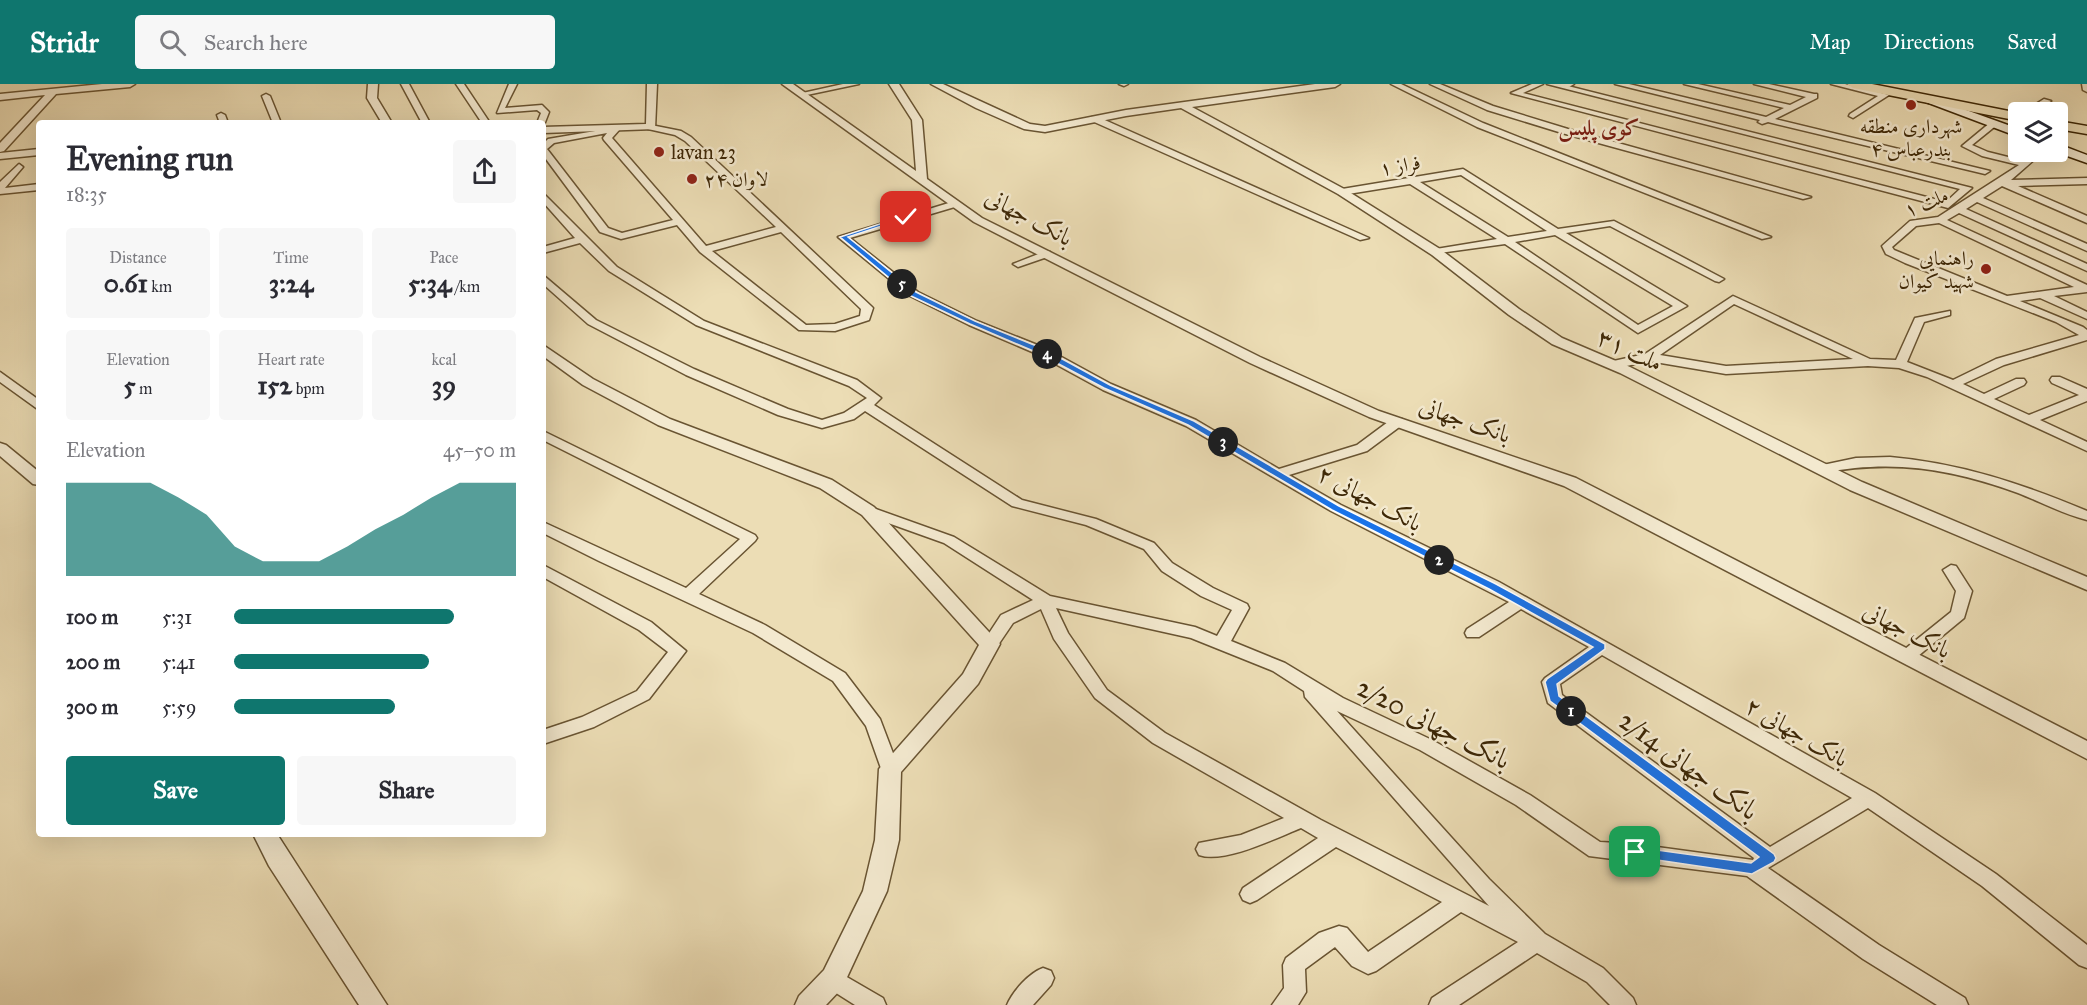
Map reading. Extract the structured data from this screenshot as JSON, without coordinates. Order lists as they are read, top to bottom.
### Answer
{
  "streets": {
    "street": [
      "فراز ۱",
      "ملت ۱",
      "بانک جهانی",
      "ملت ۳۱",
      "بانک جهانی ۲",
      "بانک جهانی 2/20",
      "بانک جهانی 2/14"
    ]
  },
  "crossings": [
    ["فراز ۱", "ملت ۳۱"],
    ["بانک جهانی", "بانک جهانی ۲"],
    ["بانک جهانی ۲", "بانک جهانی 2/14"]
  ],
  "districts": ["کوی پلیس"],
  "places": [
    "شهرداری منطقه ۴ بندرعباس",
    "lavan 23",
    "لاوان ۲۴",
    "راهنمایی شهید کیوان"
  ],
  "page": {
    "header": "Stridr",
    "search": "Search here",
    "nav": ["Map", "Directions", "Saved"],
    "heading": ["Evening run", "18:35"],
    "stats": [
      ["Distance", "0.61 km"],
      ["Time", "3:24"],
      ["Pace", "5:34 /km"],
      ["Elevation", "5 m"],
      ["Heart rate", "152 bpm"],
      ["kcal", "39"]
    ],
    "pins": [
      "5",
      "4",
      "3",
      "2",
      "1"
    ],
    "chart": ["Elevation", "45–50 m"],
    "list": [
      {
        "name": "100 m",
        "note": "5:31"
      },
      {
        "name": "200 m",
        "note": "5:41"
      },
      {
        "name": "300 m",
        "note": "5:59"
      }
    ],
    "buttons": ["Save", "Share"]
  }
}
